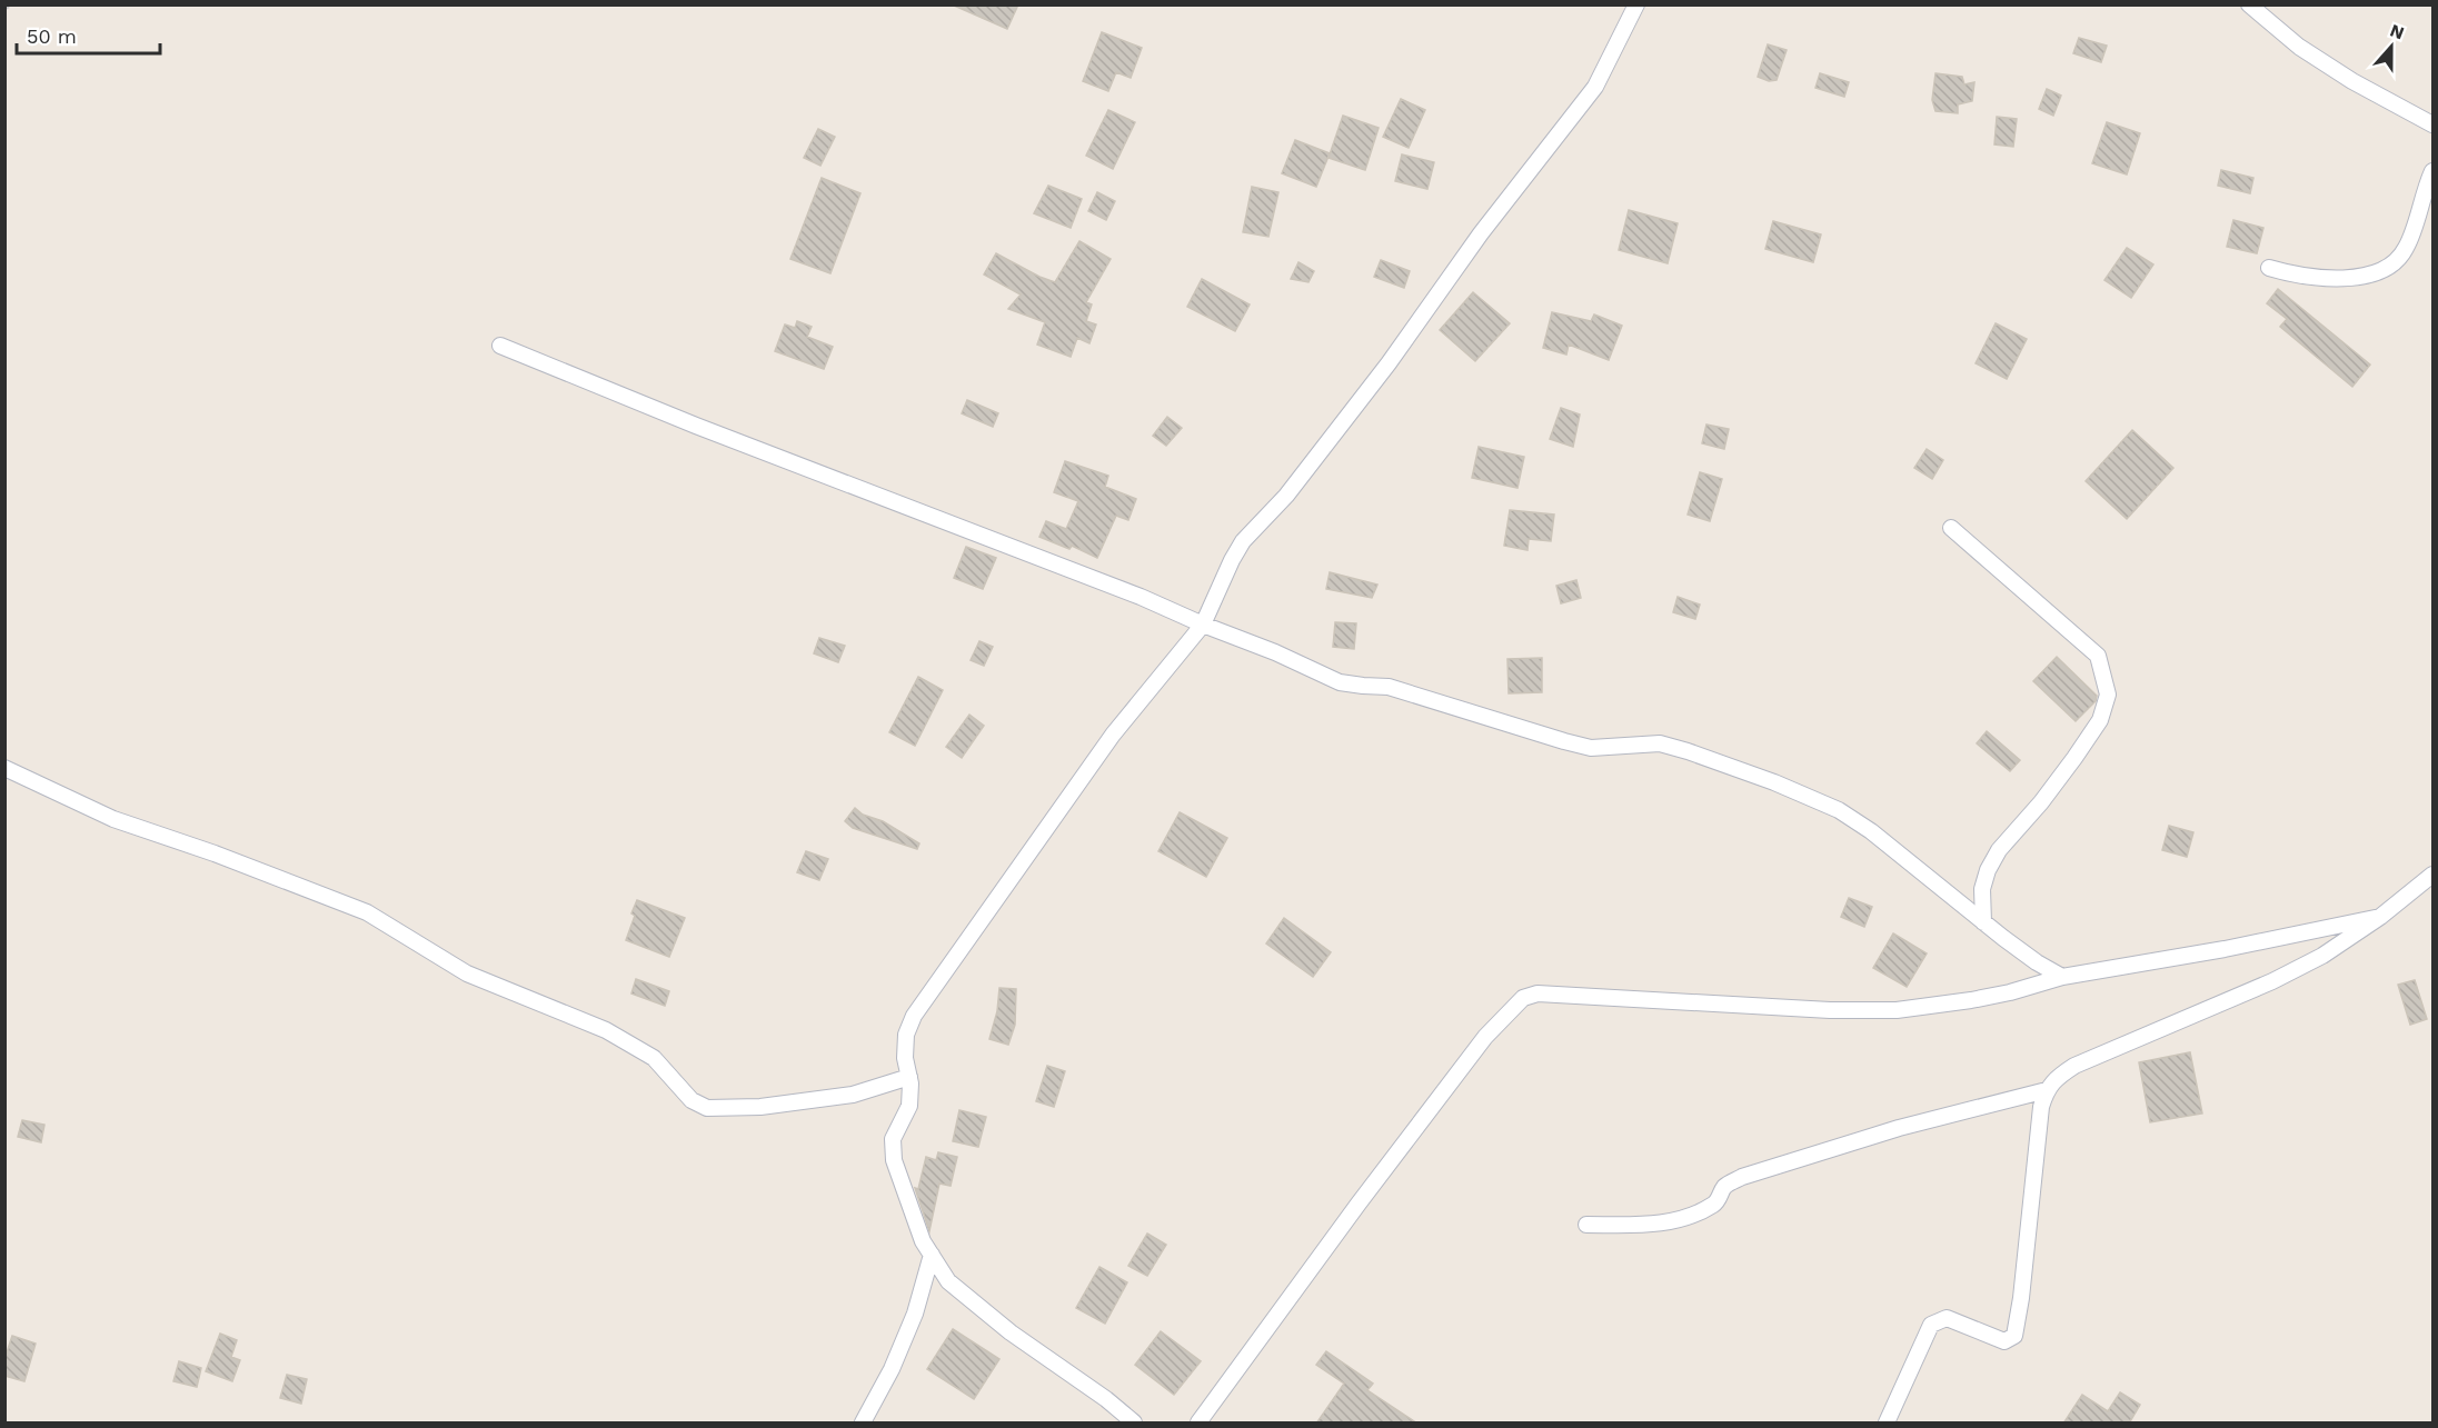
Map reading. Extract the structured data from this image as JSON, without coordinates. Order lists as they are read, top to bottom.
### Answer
{
  "scale_bar": "50 m",
  "north": "top"
}
